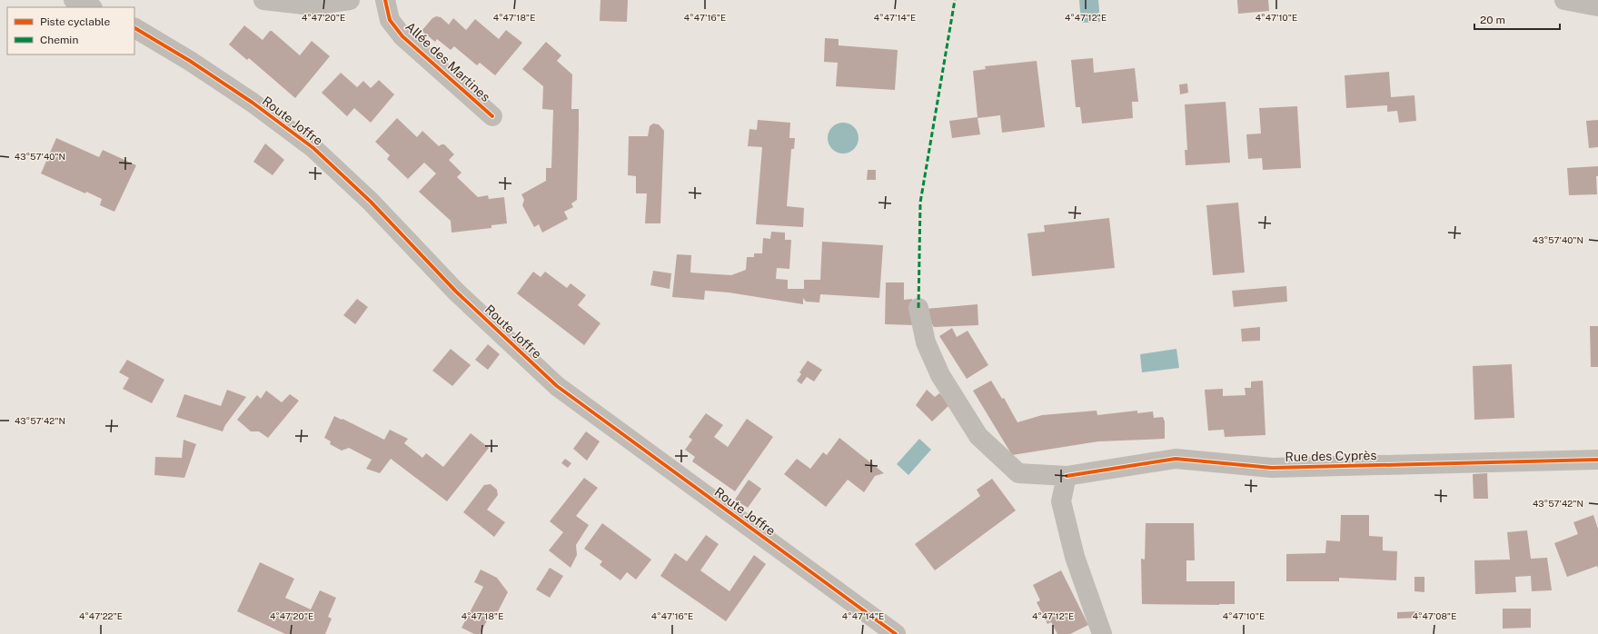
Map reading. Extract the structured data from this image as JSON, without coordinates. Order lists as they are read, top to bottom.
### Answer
{
  "streets": {
    "street": ["Allée des Martines", "Route Joffre", "Rue des Cyprès"]
  },
  "legend": ["Piste cyclable", "Chemin"],
  "scale_bar": "20 m",
  "coordinates": [
    "4°47'20\"E",
    "4°47'18\"E",
    "4°47'16\"E",
    "4°47'14\"E",
    "4°47'12\"E",
    "4°47'10\"E",
    "43°57'40\"N",
    "43°57'42\"N",
    "4°47'22\"E",
    "4°47'08\"E"
  ]
}
